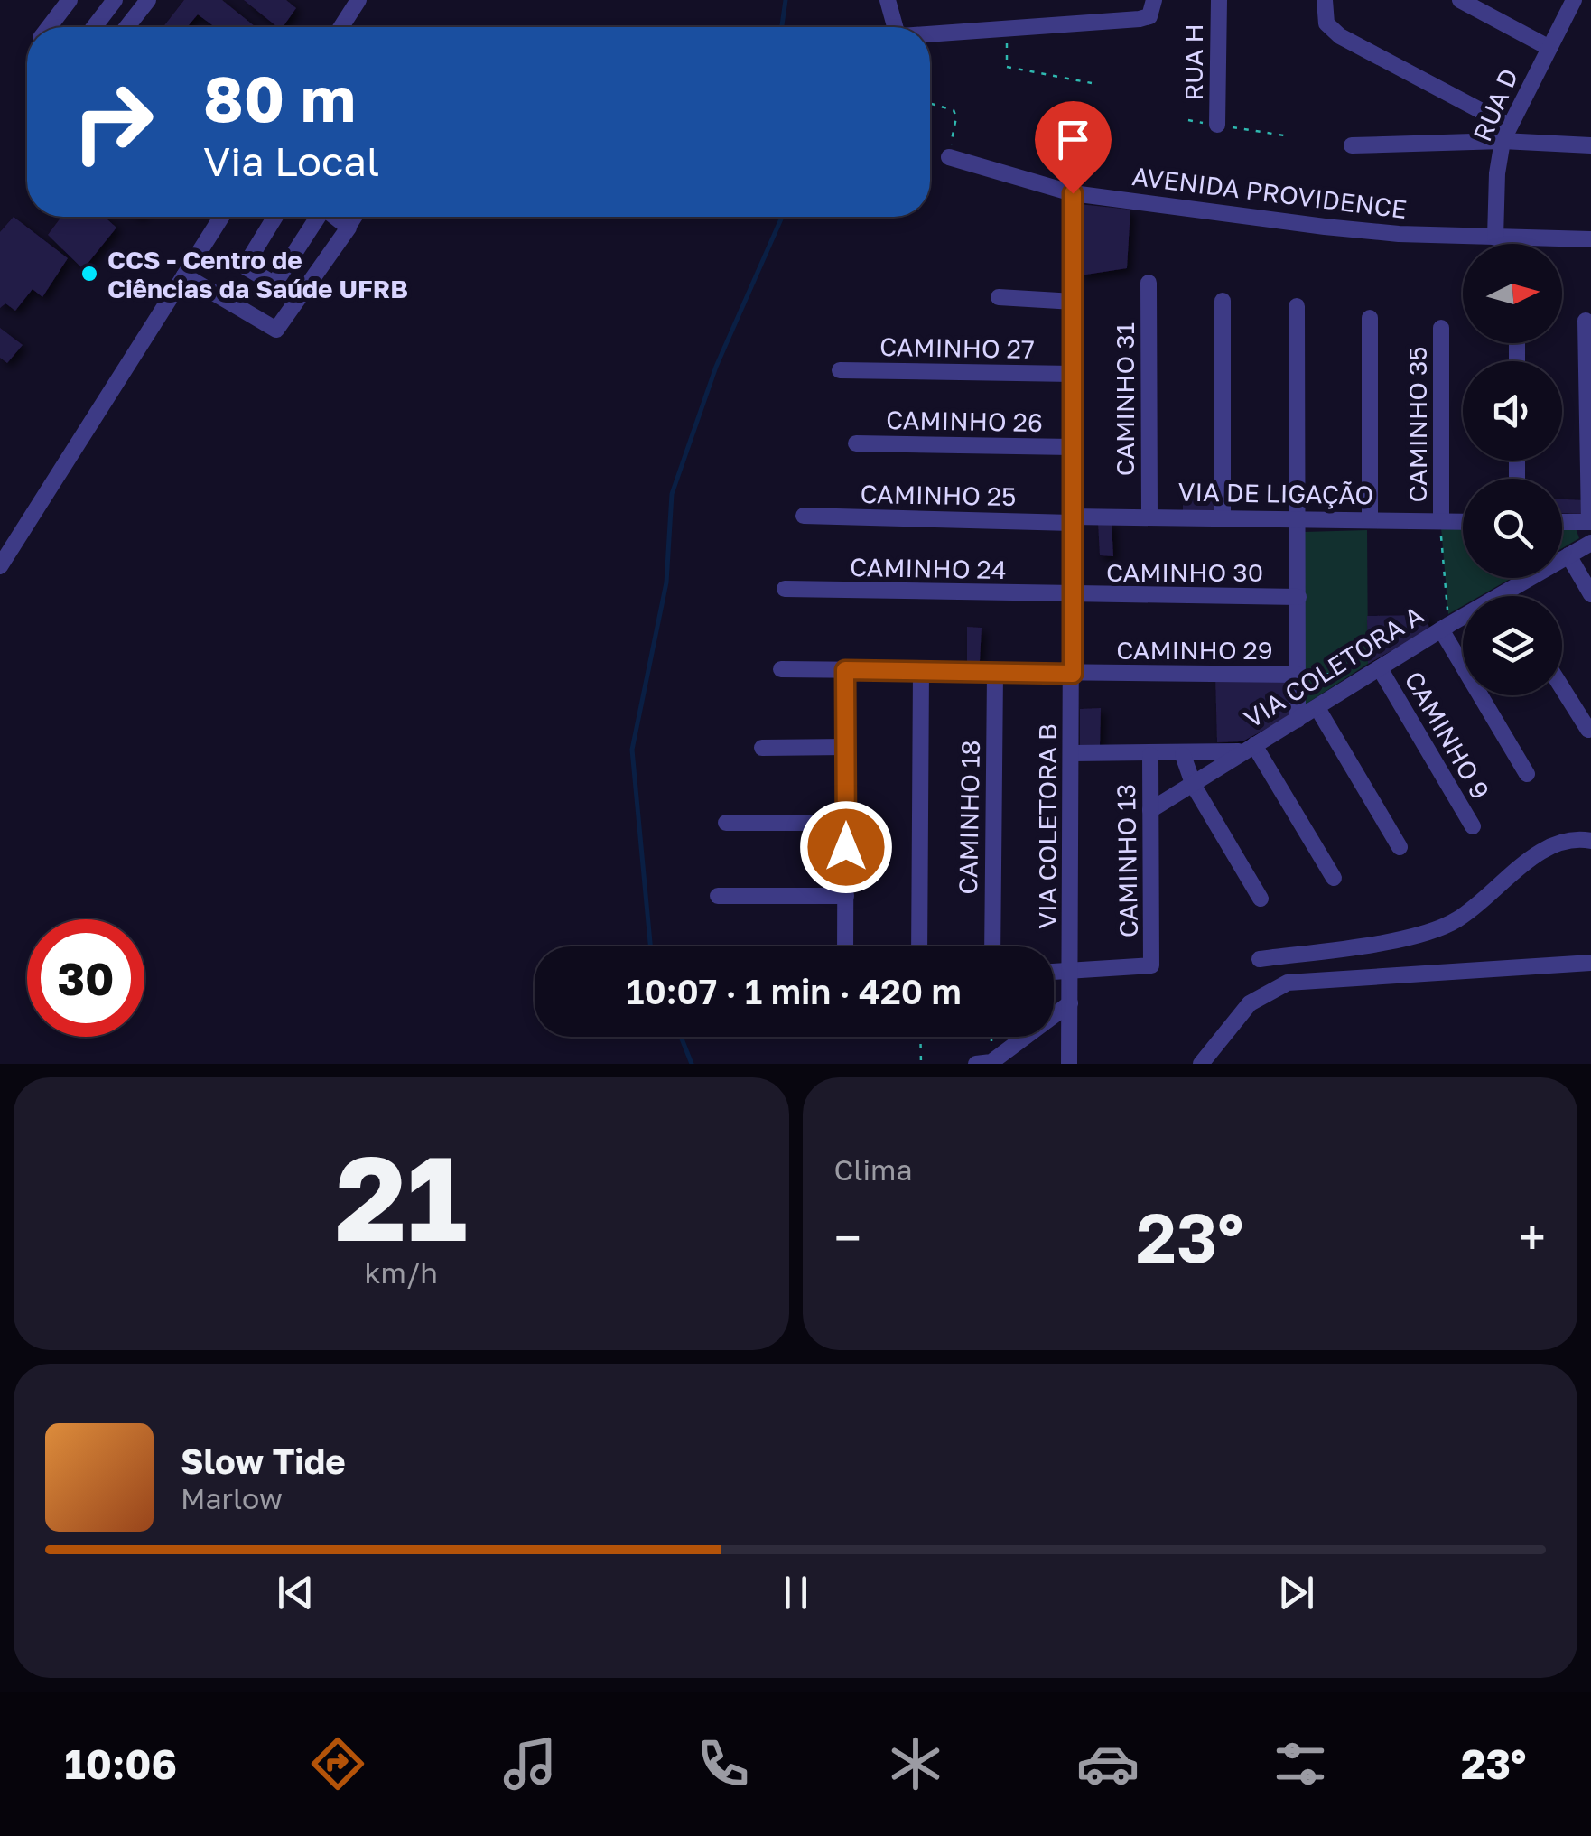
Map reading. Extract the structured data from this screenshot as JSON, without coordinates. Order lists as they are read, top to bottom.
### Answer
{
  "streets": {
    "street": [
      "RUA H",
      "RUA D",
      "AVENIDA PROVIDENCE",
      "CAMINHO 27",
      "CAMINHO 31",
      "CAMINHO 26",
      "CAMINHO 35",
      "VIA DE LIGAÇÃO",
      "CAMINHO 25",
      "CAMINHO 24",
      "CAMINHO 30",
      "CAMINHO 29",
      "VIA COLETORA A",
      "CAMINHO 9",
      "CAMINHO 18",
      "VIA COLETORA B",
      "CAMINHO 13"
    ]
  },
  "crossings": [
    ["RUA D", "AVENIDA PROVIDENCE"],
    ["AVENIDA PROVIDENCE", "VIA COLETORA B"],
    ["CAMINHO 27", "VIA COLETORA B"],
    ["CAMINHO 31", "VIA DE LIGAÇÃO"],
    ["CAMINHO 26", "VIA COLETORA B"],
    ["CAMINHO 35", "VIA DE LIGAÇÃO"],
    ["VIA DE LIGAÇÃO", "CAMINHO 25"],
    ["VIA DE LIGAÇÃO", "VIA COLETORA B"],
    ["CAMINHO 25", "VIA COLETORA B"],
    ["CAMINHO 24", "CAMINHO 30"],
    ["CAMINHO 24", "VIA COLETORA B"],
    ["CAMINHO 30", "VIA COLETORA B"],
    ["CAMINHO 29", "CAMINHO 18"],
    ["CAMINHO 29", "VIA COLETORA B"],
    ["VIA COLETORA A", "CAMINHO 9"],
    ["VIA COLETORA A", "VIA COLETORA B"],
    ["VIA COLETORA A", "CAMINHO 13"],
    ["VIA COLETORA B", "CAMINHO 13"]
  ],
  "places": ["CCS - Centro de Ciências da Saúde UFRB"],
  "north": "right",
  "page": {
    "turn": ["80 m", "Via Local"],
    "limit": "30",
    "trip": "10:07 · 1 min · 420 m",
    "tile": [
      ["21", "km/h"],
      "Clima"
    ],
    "heat": ["−", "23°", "+"],
    "song": ["Slow Tide", "Marlow"],
    "tabs": ["10:06", "23°"]
  }
}
